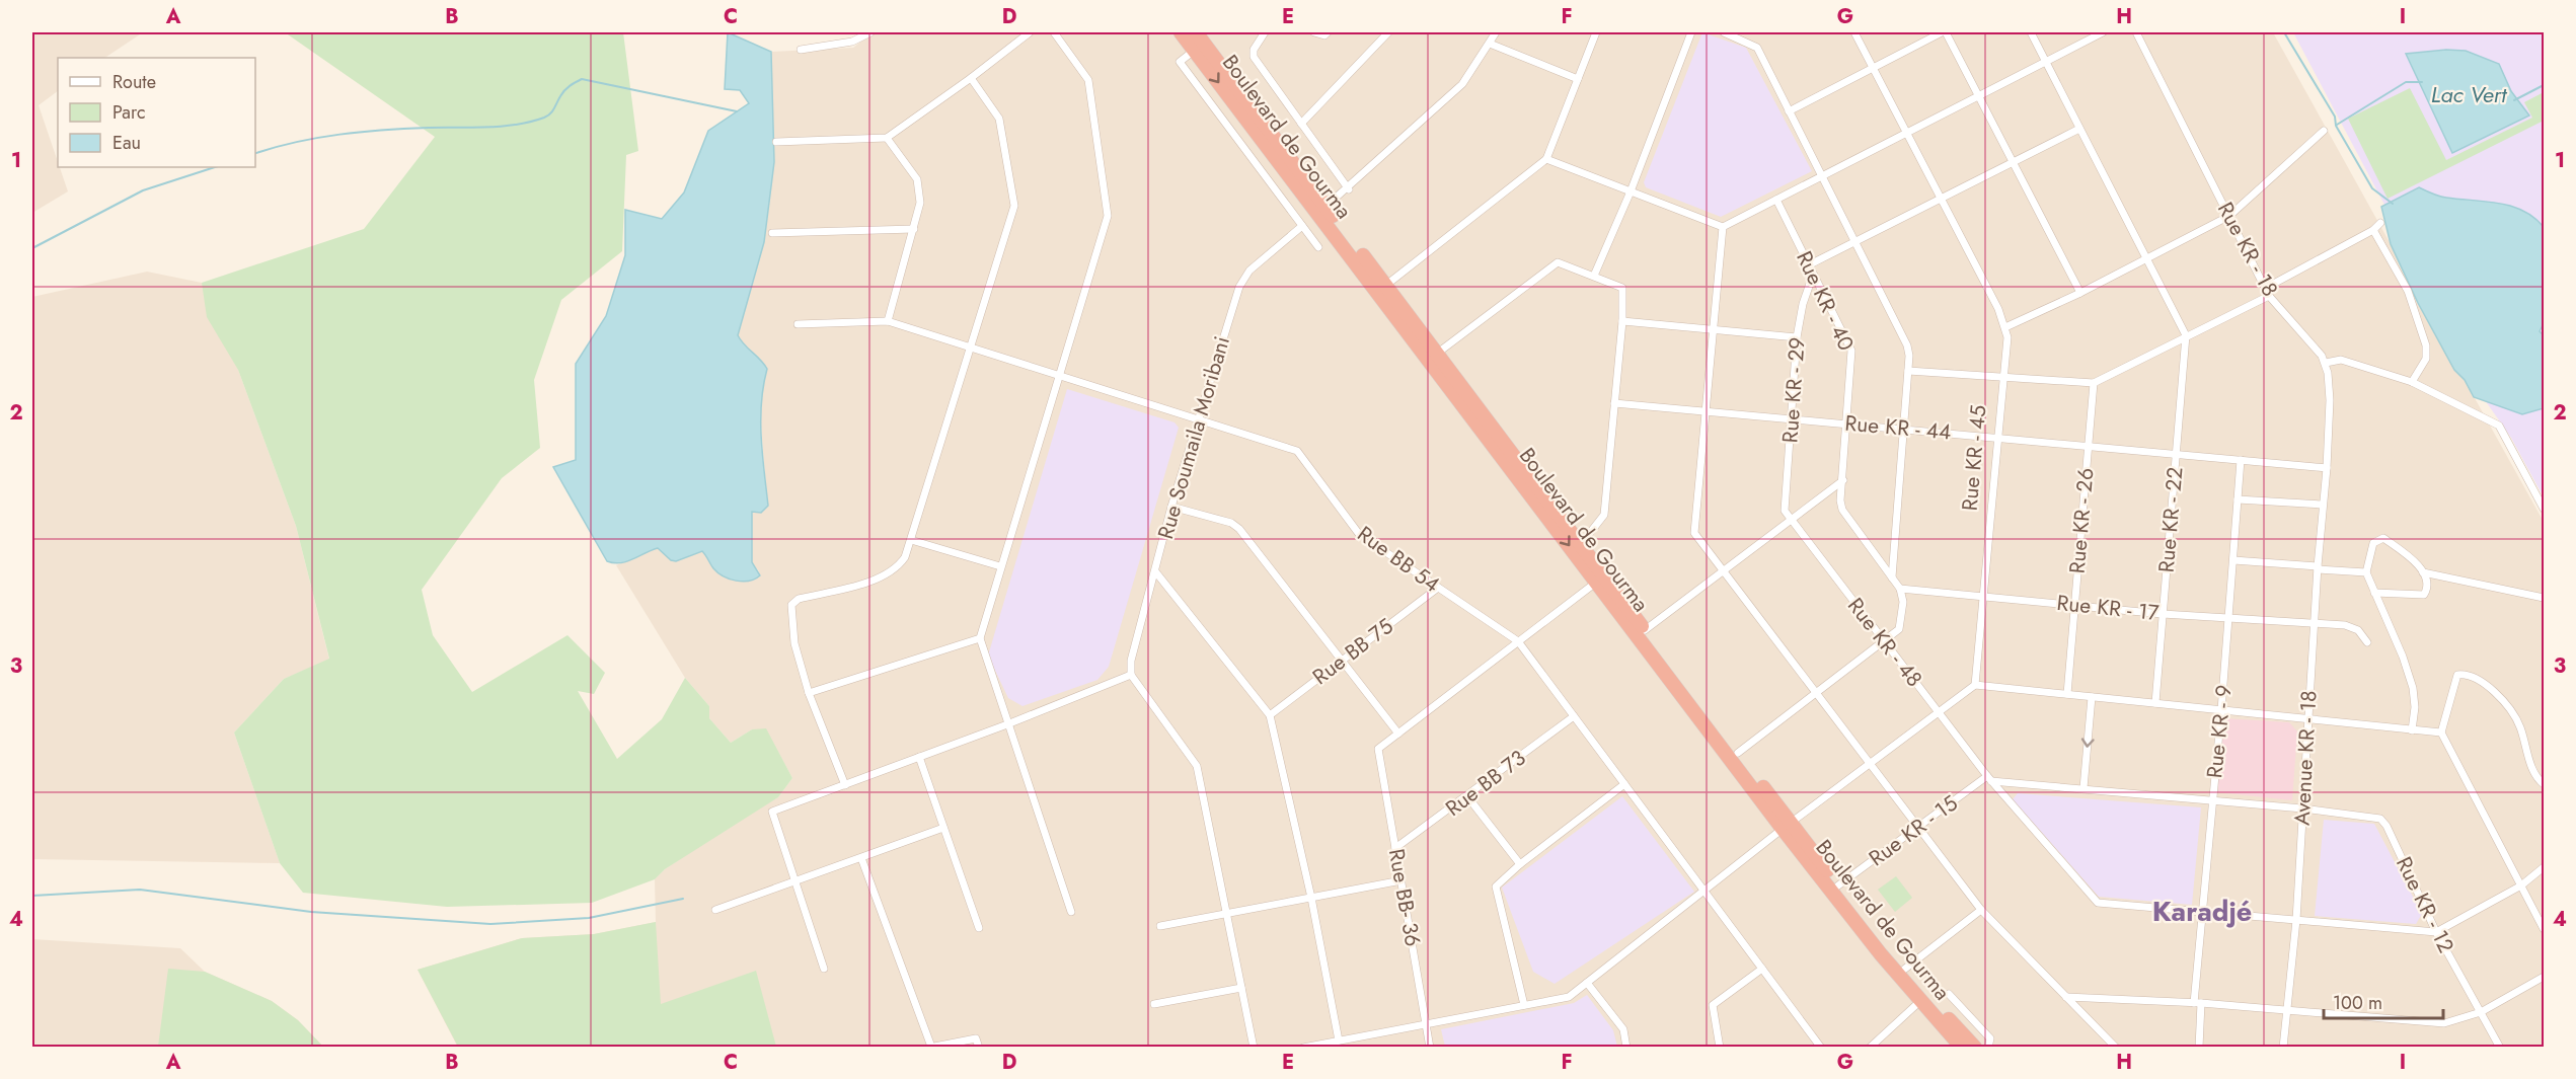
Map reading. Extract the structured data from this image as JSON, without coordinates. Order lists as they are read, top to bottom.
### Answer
{
  "streets": {
    "highway": ["Boulevard de Gourma"],
    "street": [
      "Rue KR - 18",
      "Rue KR - 40",
      "Rue KR - 29",
      "Rue KR - 44",
      "Rue Soumaila Moribani",
      "Rue KR - 45",
      "Rue KR - 22",
      "Rue KR - 26",
      "Rue BB 54",
      "Rue KR - 17",
      "Rue KR - 48",
      "Rue BB 75",
      "Rue KR - 9",
      "Avenue KR - 18",
      "Rue BB 73",
      "Rue KR - 15",
      "Rue BB- 36",
      "Rue KR - 12"
    ]
  },
  "crossings": [
    ["Boulevard de Gourma", "Rue KR - 15"],
    ["Rue KR - 40", "Rue KR - 29"],
    ["Rue KR - 40", "Rue KR - 44"],
    ["Rue KR - 40", "Rue KR - 17"],
    ["Rue KR - 29", "Rue KR - 44"],
    ["Rue KR - 29", "Rue KR - 48"],
    ["Rue KR - 44", "Rue KR - 45"],
    ["Rue KR - 44", "Rue KR - 22"],
    ["Rue KR - 44", "Rue KR - 26"],
    ["Rue KR - 44", "Rue KR - 9"],
    ["Rue KR - 44", "Avenue KR - 18"],
    ["Rue Soumaila Moribani", "Rue BB 54"],
    ["Rue KR - 45", "Rue KR - 17"],
    ["Rue KR - 22", "Rue KR - 17"],
    ["Rue KR - 26", "Rue KR - 17"],
    ["Rue BB 54", "Rue BB 75"],
    ["Rue BB 54", "Rue BB 73"],
    ["Rue KR - 17", "Rue KR - 9"],
    ["Rue KR - 17", "Avenue KR - 18"],
    ["Rue KR - 48", "Rue KR - 9"],
    ["Rue KR - 48", "Avenue KR - 18"],
    ["Rue KR - 48", "Rue KR - 15"],
    ["Rue KR - 48", "Rue KR - 12"],
    ["Avenue KR - 18", "Rue KR - 12"],
    ["Rue BB 73", "Rue BB- 36"]
  ],
  "districts": ["Karadjé"],
  "water": ["Lac Vert"],
  "legend": ["Route", "Parc", "Eau"],
  "scale_bar": "100 m",
  "grid": {
    "columns": [
      "A",
      "B",
      "C",
      "D",
      "E",
      "F",
      "G",
      "H",
      "I"
    ],
    "rows": [
      "1",
      "2",
      "3",
      "4"
    ]
  }
}
